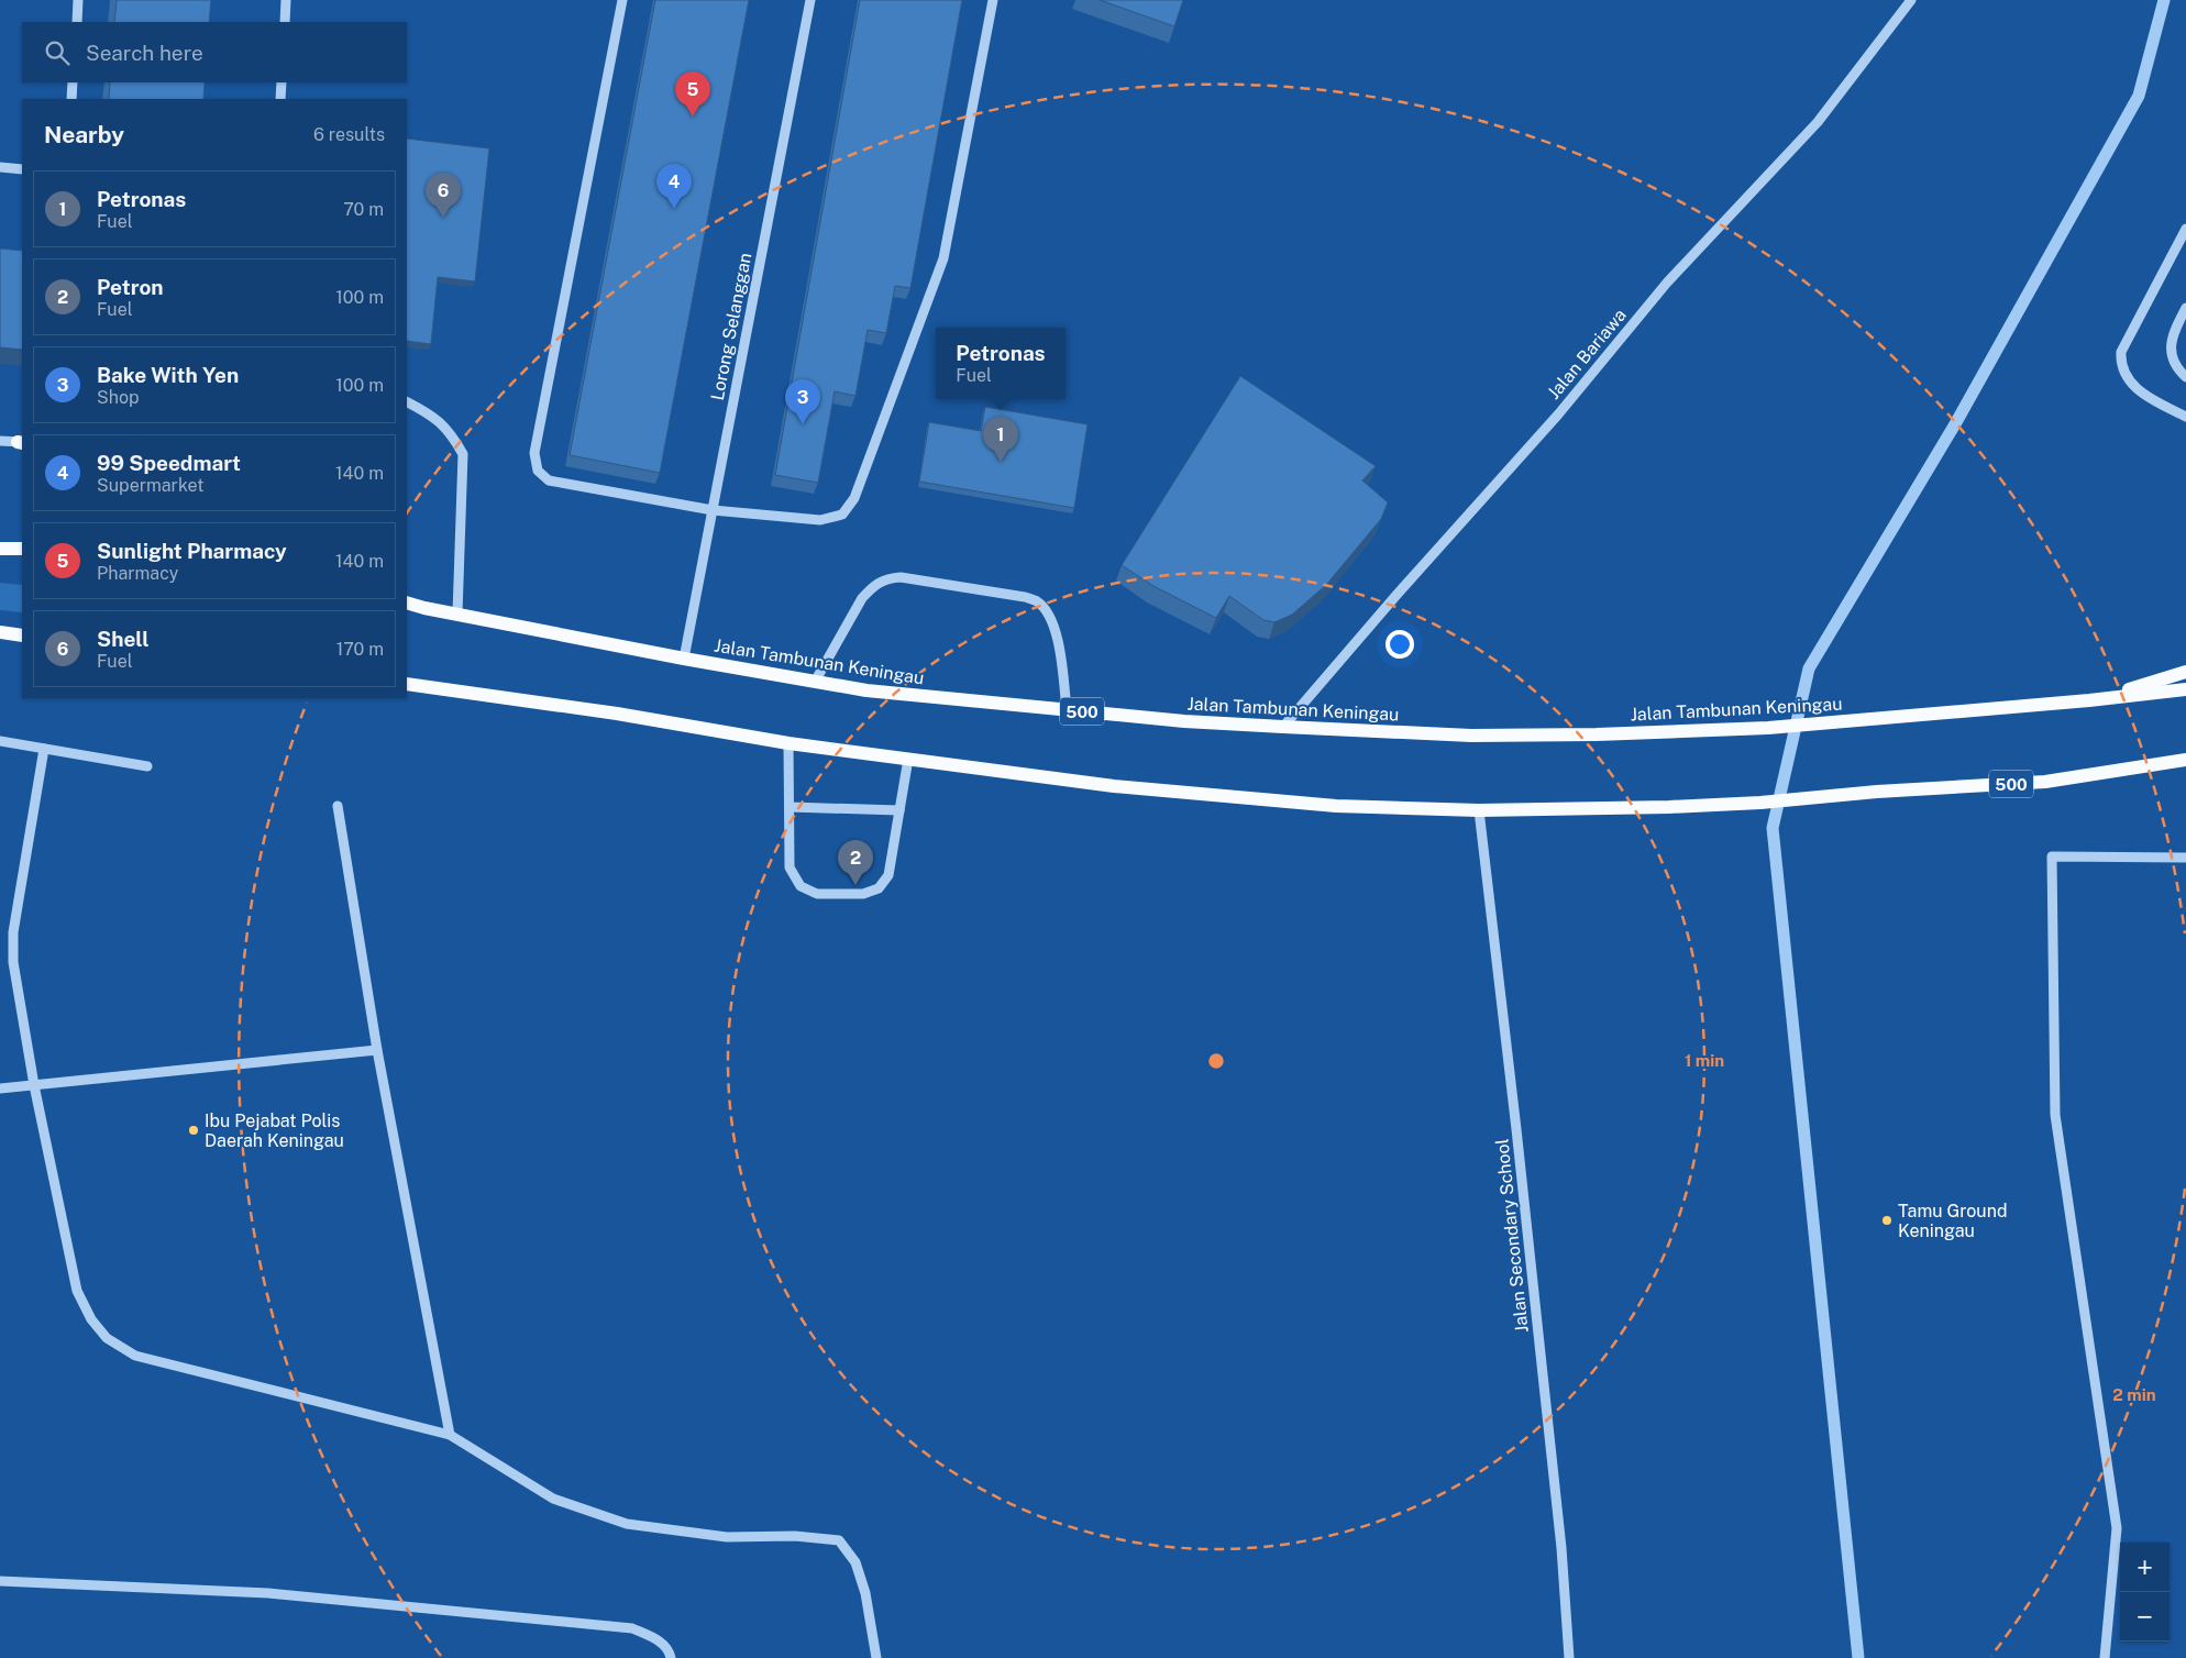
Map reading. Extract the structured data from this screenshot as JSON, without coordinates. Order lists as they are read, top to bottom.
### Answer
{
  "streets": {
    "main road": ["Jalan Tambunan Keningau", "500"],
    "street": ["Lorong Selanggan", "Jalan Bariawa", "Jalan Secondary School"]
  },
  "crossings": [
    ["Lorong Selanggan", "Jalan Tambunan Keningau"],
    ["Jalan Bariawa", "Jalan Tambunan Keningau"],
    ["500", "Jalan Secondary School"]
  ],
  "places": ["Ibu Pejabat Polis Daerah Keningau", "Tamu Ground Keningau"],
  "page": {
    "search": "Search here",
    "pins": [
      "5",
      "4",
      "6",
      "3",
      "1",
      "2"
    ],
    "heading": ["Nearby", "6 results"],
    "list": [
      {
        "mark": "1",
        "name": "Petronas",
        "note": "Fuel",
        "value": "70 m"
      },
      {
        "mark": "2",
        "name": "Petron",
        "note": "Fuel",
        "value": "100 m"
      },
      {
        "mark": "3",
        "name": "Bake With Yen",
        "note": "Shop",
        "value": "100 m"
      },
      {
        "mark": "4",
        "name": "99 Speedmart",
        "note": "Supermarket",
        "value": "140 m"
      },
      {
        "mark": "5",
        "name": "Sunlight Pharmacy",
        "note": "Pharmacy",
        "value": "140 m"
      },
      {
        "mark": "6",
        "name": "Shell",
        "note": "Fuel",
        "value": "170 m"
      }
    ],
    "popup": ["Petronas", "Fuel"],
    "map_buttons": ["+", "−"]
  },
  "rings": ["1 min", "2 min"]
}
